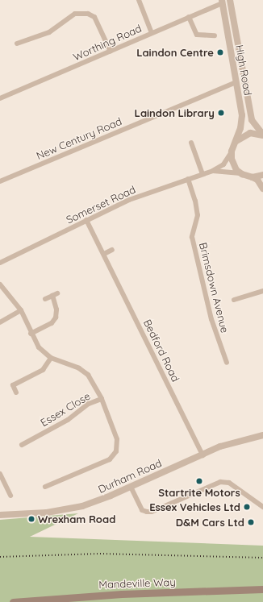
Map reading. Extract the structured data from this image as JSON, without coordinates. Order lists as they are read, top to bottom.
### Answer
{
  "streets": {
    "main road": ["Mandeville Way"],
    "street": [
      "Worthing Road",
      "High Road",
      "New Century Road",
      "Somerset Road",
      "Brimsdown Avenue",
      "Bedford Road",
      "Essex Close",
      "Durham Road"
    ]
  },
  "crossings": [
    ["Worthing Road", "High Road"],
    ["High Road", "New Century Road"],
    ["High Road", "Somerset Road"],
    ["Somerset Road", "Brimsdown Avenue"],
    ["Somerset Road", "Bedford Road"],
    ["Bedford Road", "Durham Road"]
  ],
  "places": [
    "Laindon Centre",
    "Laindon Library",
    "Startrite Motors",
    "Essex Vehicles Ltd",
    "Wrexham Road",
    "D&M Cars Ltd"
  ]
}
